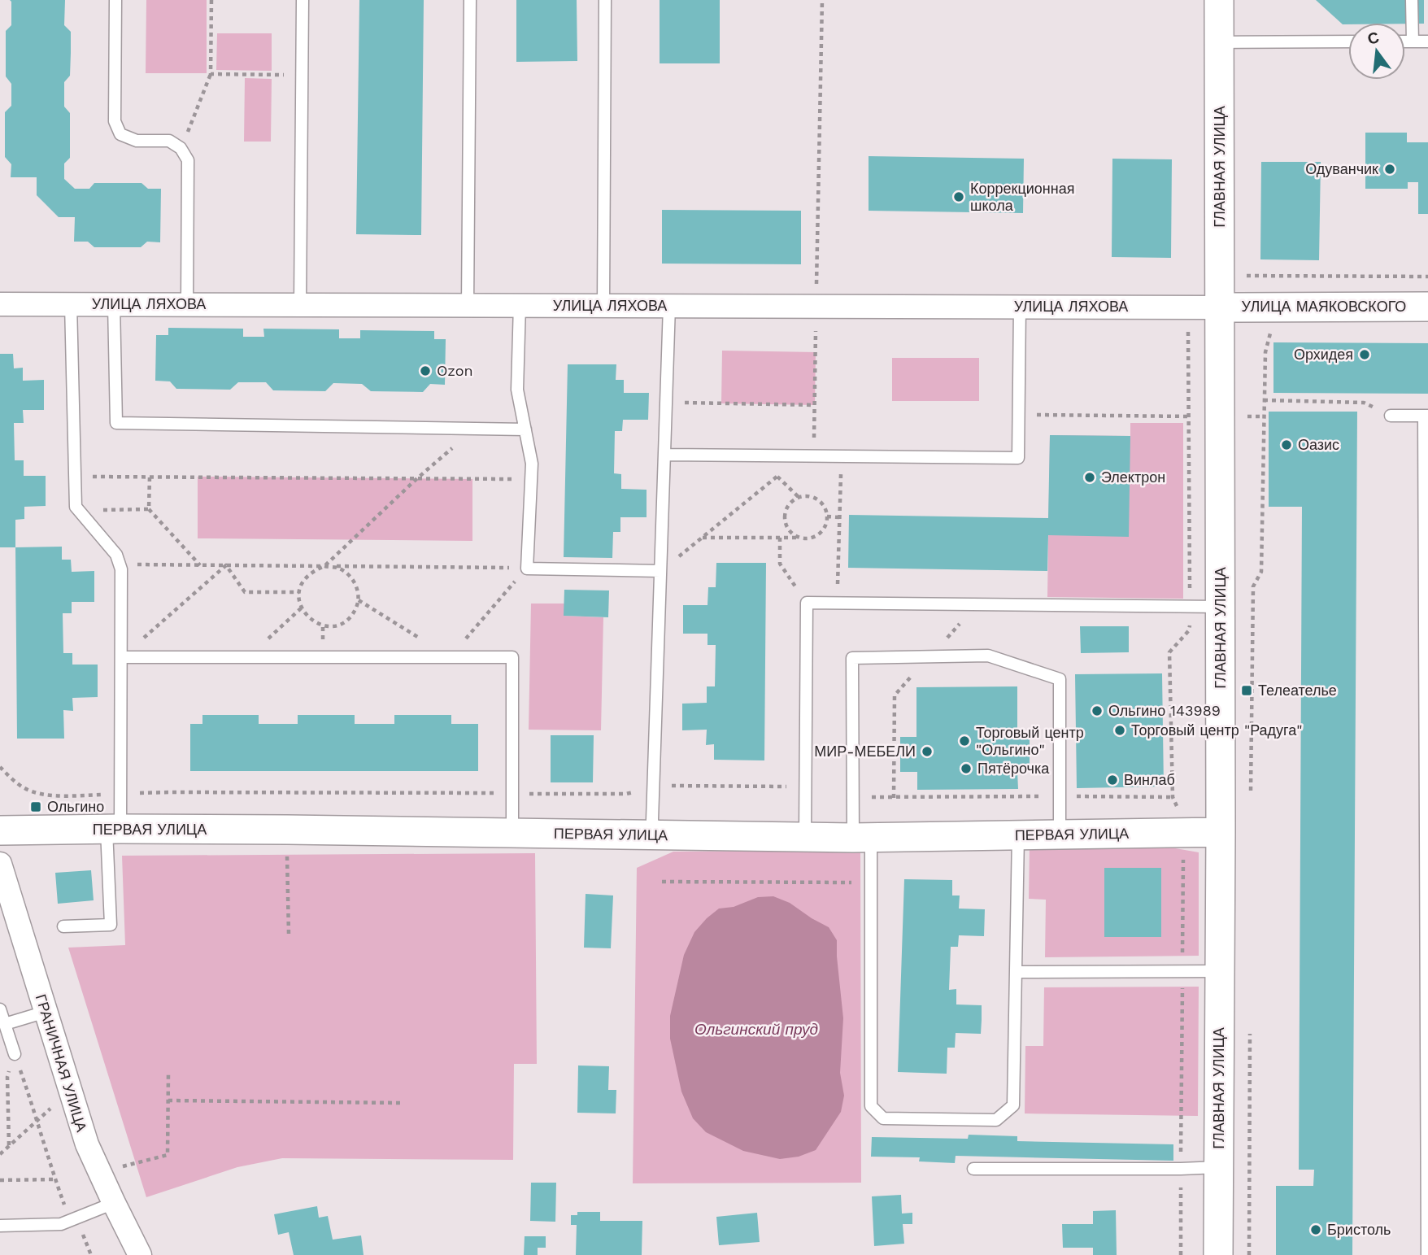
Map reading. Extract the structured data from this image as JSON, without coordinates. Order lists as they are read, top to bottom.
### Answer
{
  "streets": {
    "street": [
      "ГЛАВНАЯ УЛИЦА",
      "УЛИЦА ЛЯХОВА",
      "УЛИЦА МАЯКОВСКОГО",
      "ПЕРВАЯ УЛИЦА",
      "ГРАНИЧНАЯ УЛИЦА"
    ]
  },
  "crossings": [
    ["ГЛАВНАЯ УЛИЦА", "УЛИЦА ЛЯХОВА"],
    ["ГЛАВНАЯ УЛИЦА", "УЛИЦА МАЯКОВСКОГО"],
    ["ГЛАВНАЯ УЛИЦА", "ПЕРВАЯ УЛИЦА"],
    ["УЛИЦА ЛЯХОВА", "УЛИЦА МАЯКОВСКОГО"]
  ],
  "water": ["Ольгинский пруд"],
  "places": {
    "other": [
      "Одуванчик",
      "Коррекционная школа",
      "Орхидея",
      "Ozon",
      "Оазис",
      "Электрон",
      "Ольгино 143989",
      "Торговый центр \"Радуга\"",
      "Торговый центр \"Ольгино\"",
      "МИР-МЕБЕЛИ",
      "Пятёрочка",
      "Винлаб",
      "Бристоль"
    ],
    "transit": ["Телеателье", "Ольгино"]
  },
  "north": "top"
}
